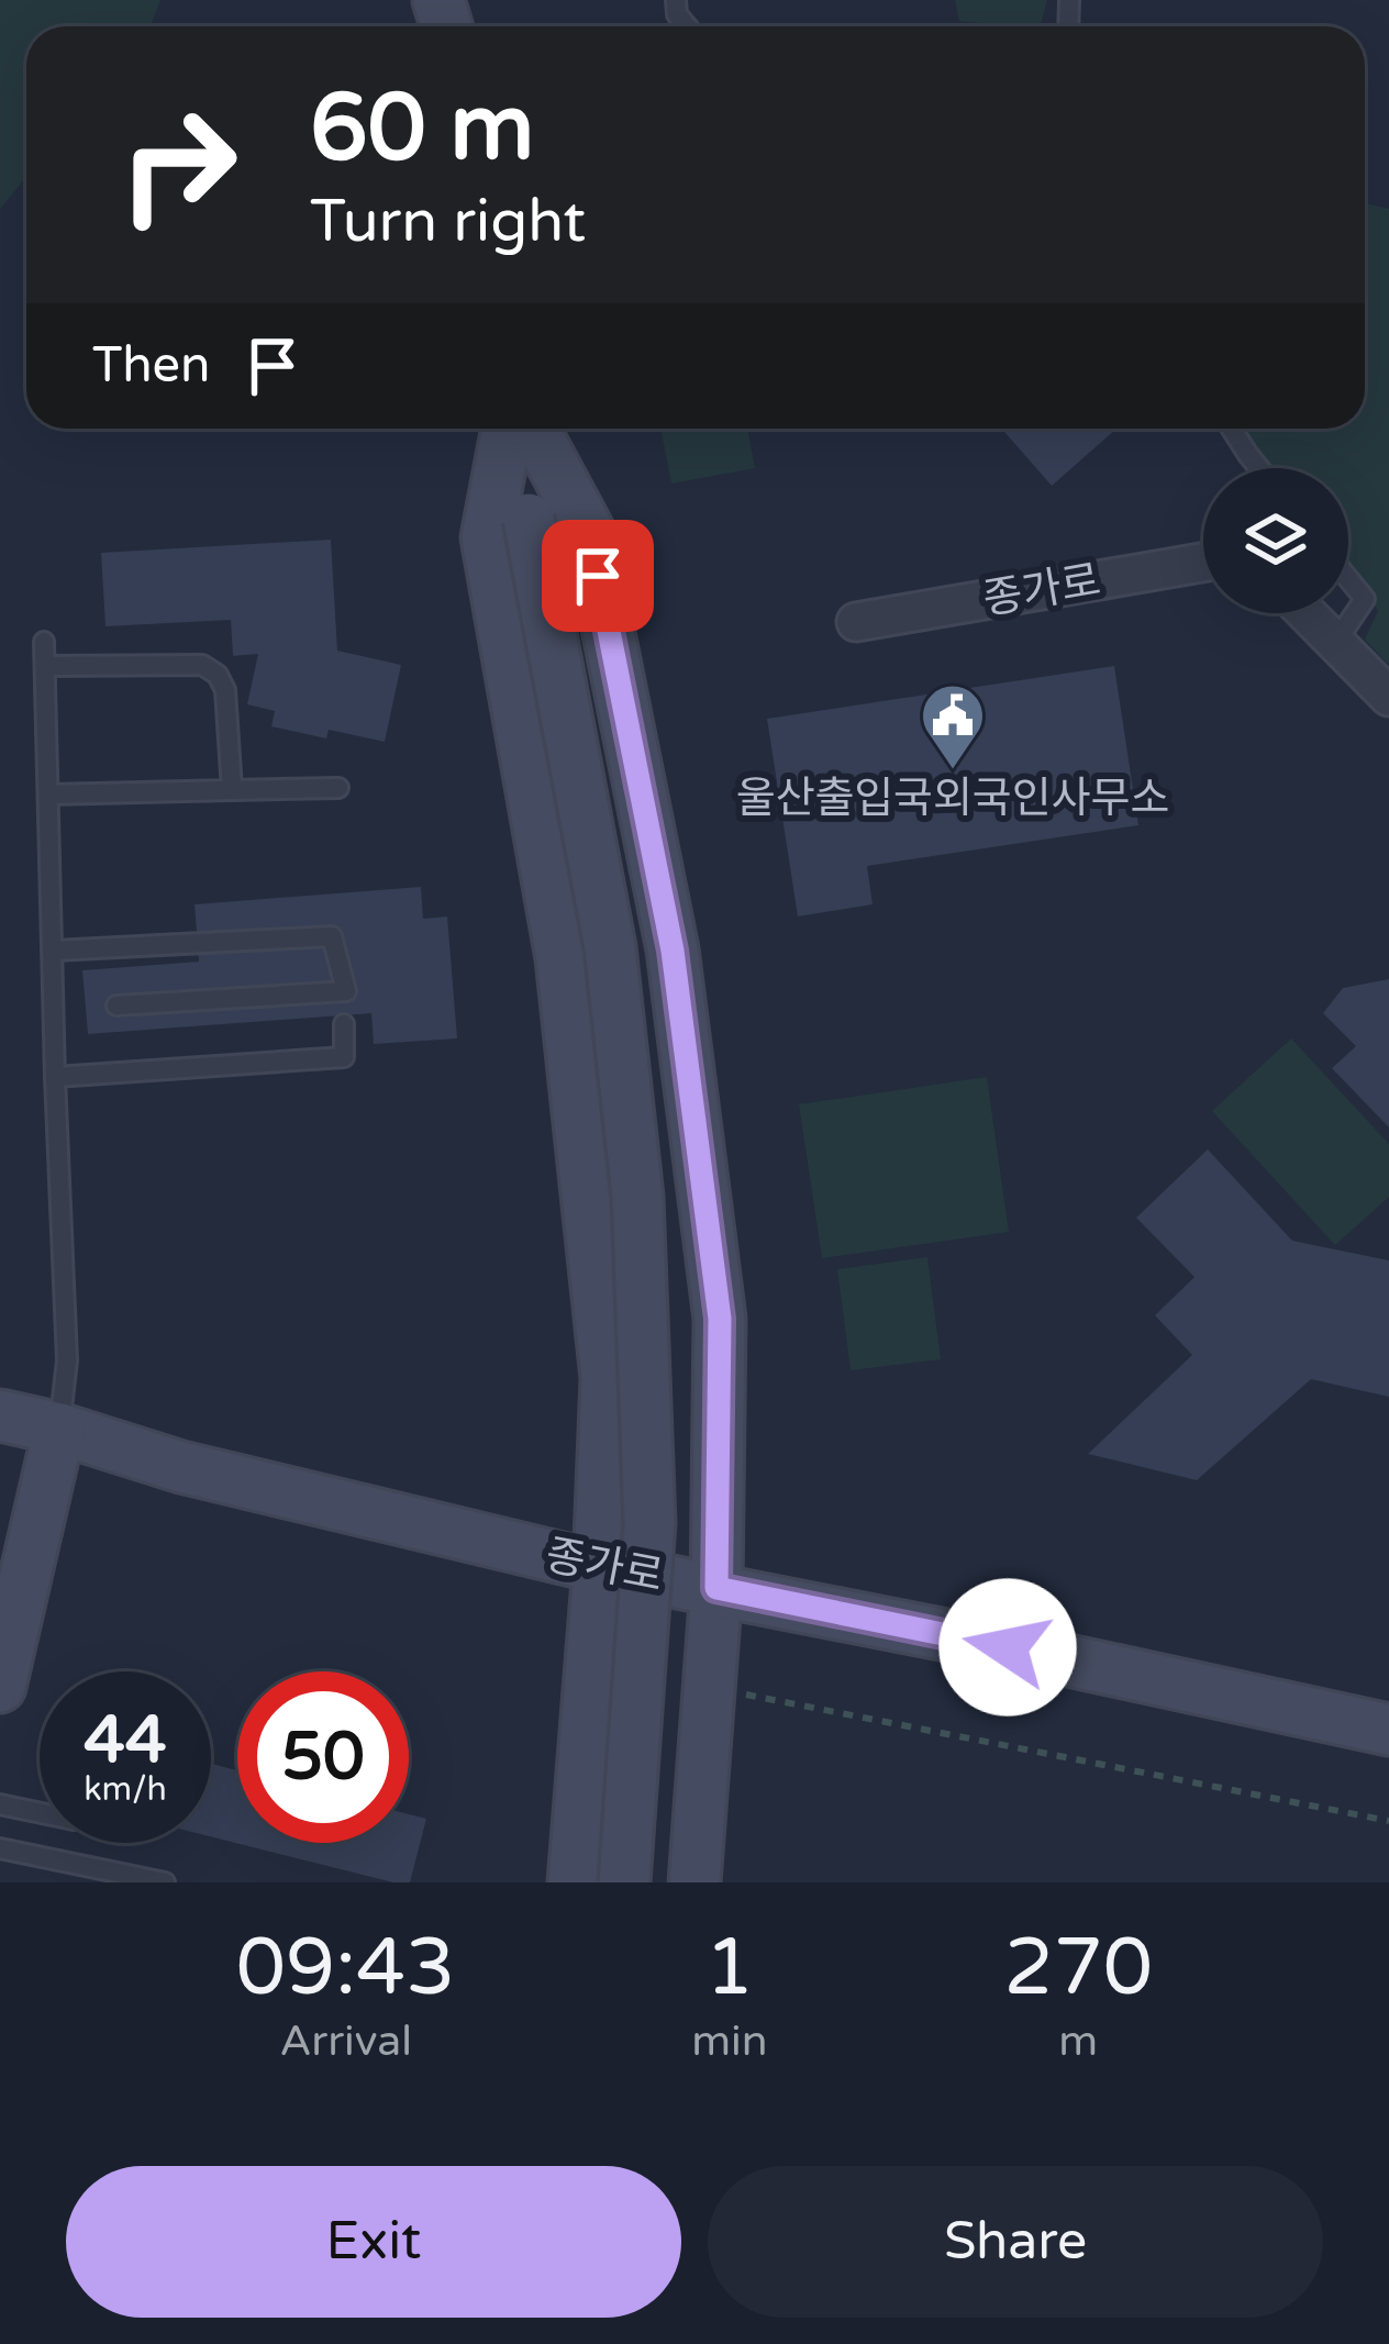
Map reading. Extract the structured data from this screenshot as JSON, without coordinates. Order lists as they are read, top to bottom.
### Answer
{
  "streets": {
    "street": ["종가로"]
  },
  "places": {
    "public building": ["울산출입국외국인사무소"]
  },
  "page": {
    "turn": ["60 m", "Turn right"],
    "then": "Then",
    "speed": "44 km/h",
    "limit": "50",
    "eta": [
      "09:43",
      "Arrival",
      "1",
      "min",
      "270",
      "m"
    ],
    "buttons": ["Exit", "Share"]
  }
}
